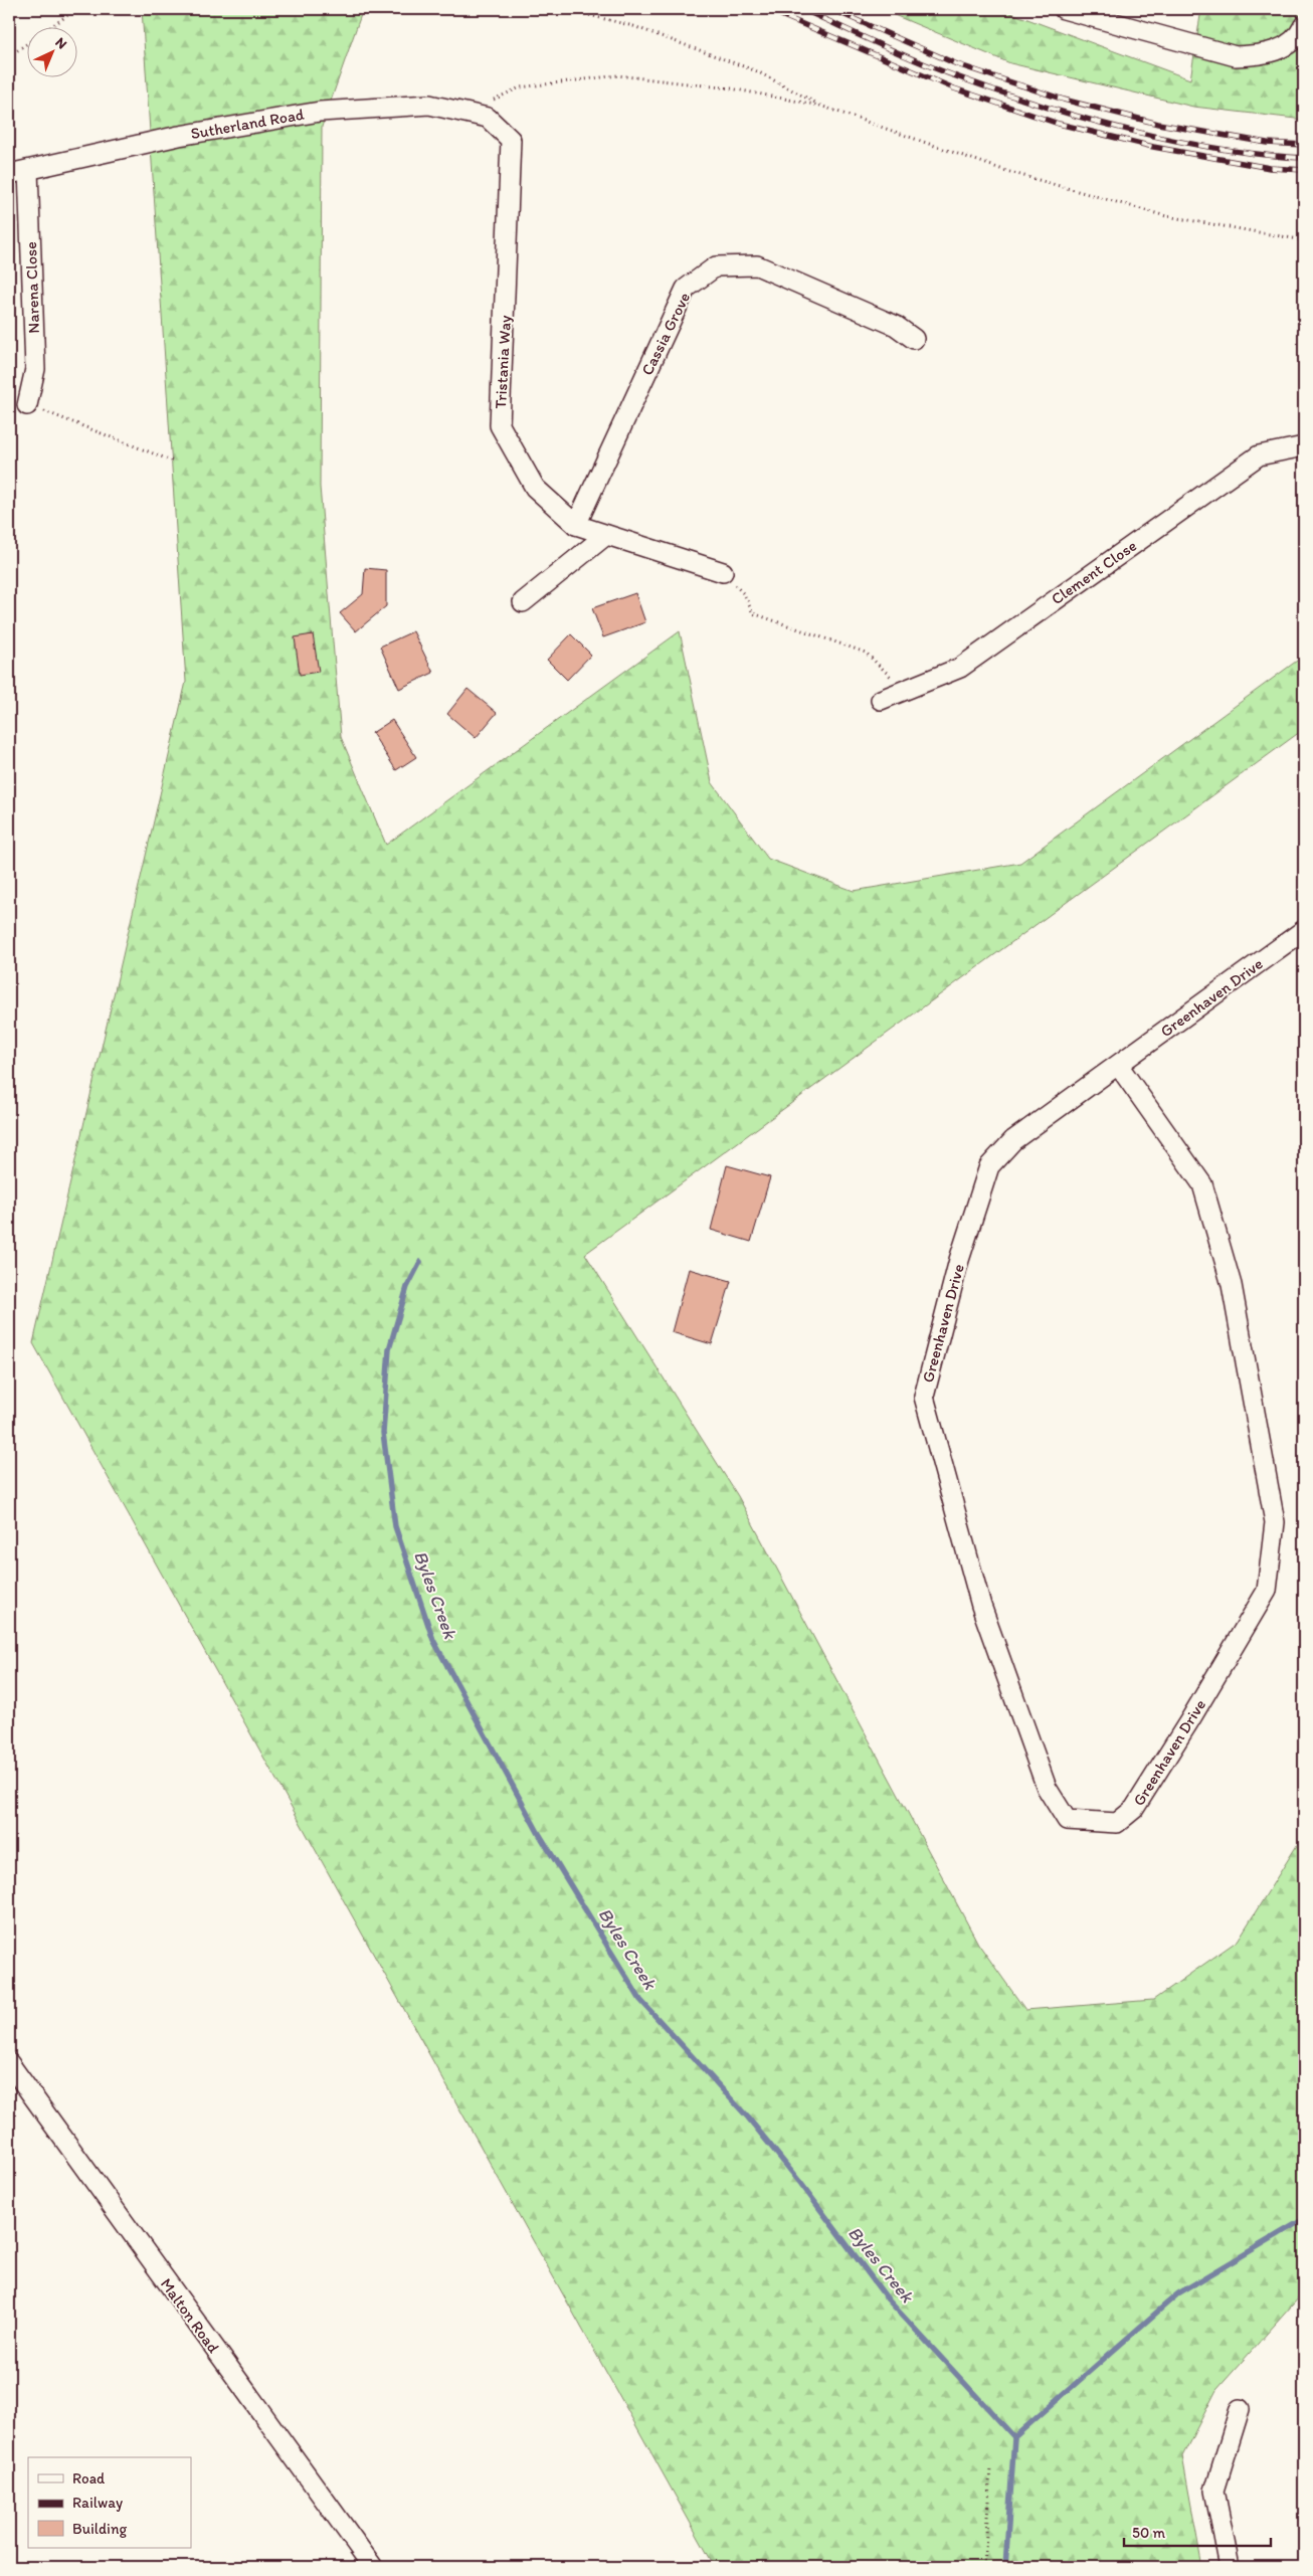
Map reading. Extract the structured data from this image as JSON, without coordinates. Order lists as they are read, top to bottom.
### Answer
{
  "streets": {
    "street": [
      "Sutherland Road",
      "Narena Close",
      "Cassia Grove",
      "Tristania Way",
      "Clement Close",
      "Greenhaven Drive",
      "Malton Road"
    ]
  },
  "crossings": [
    ["Sutherland Road", "Narena Close"],
    ["Sutherland Road", "Tristania Way"],
    ["Cassia Grove", "Tristania Way"]
  ],
  "water": ["Byles Creek"],
  "legend": ["Road", "Railway", "Building"],
  "scale_bar": "50 m",
  "north": "top right"
}
